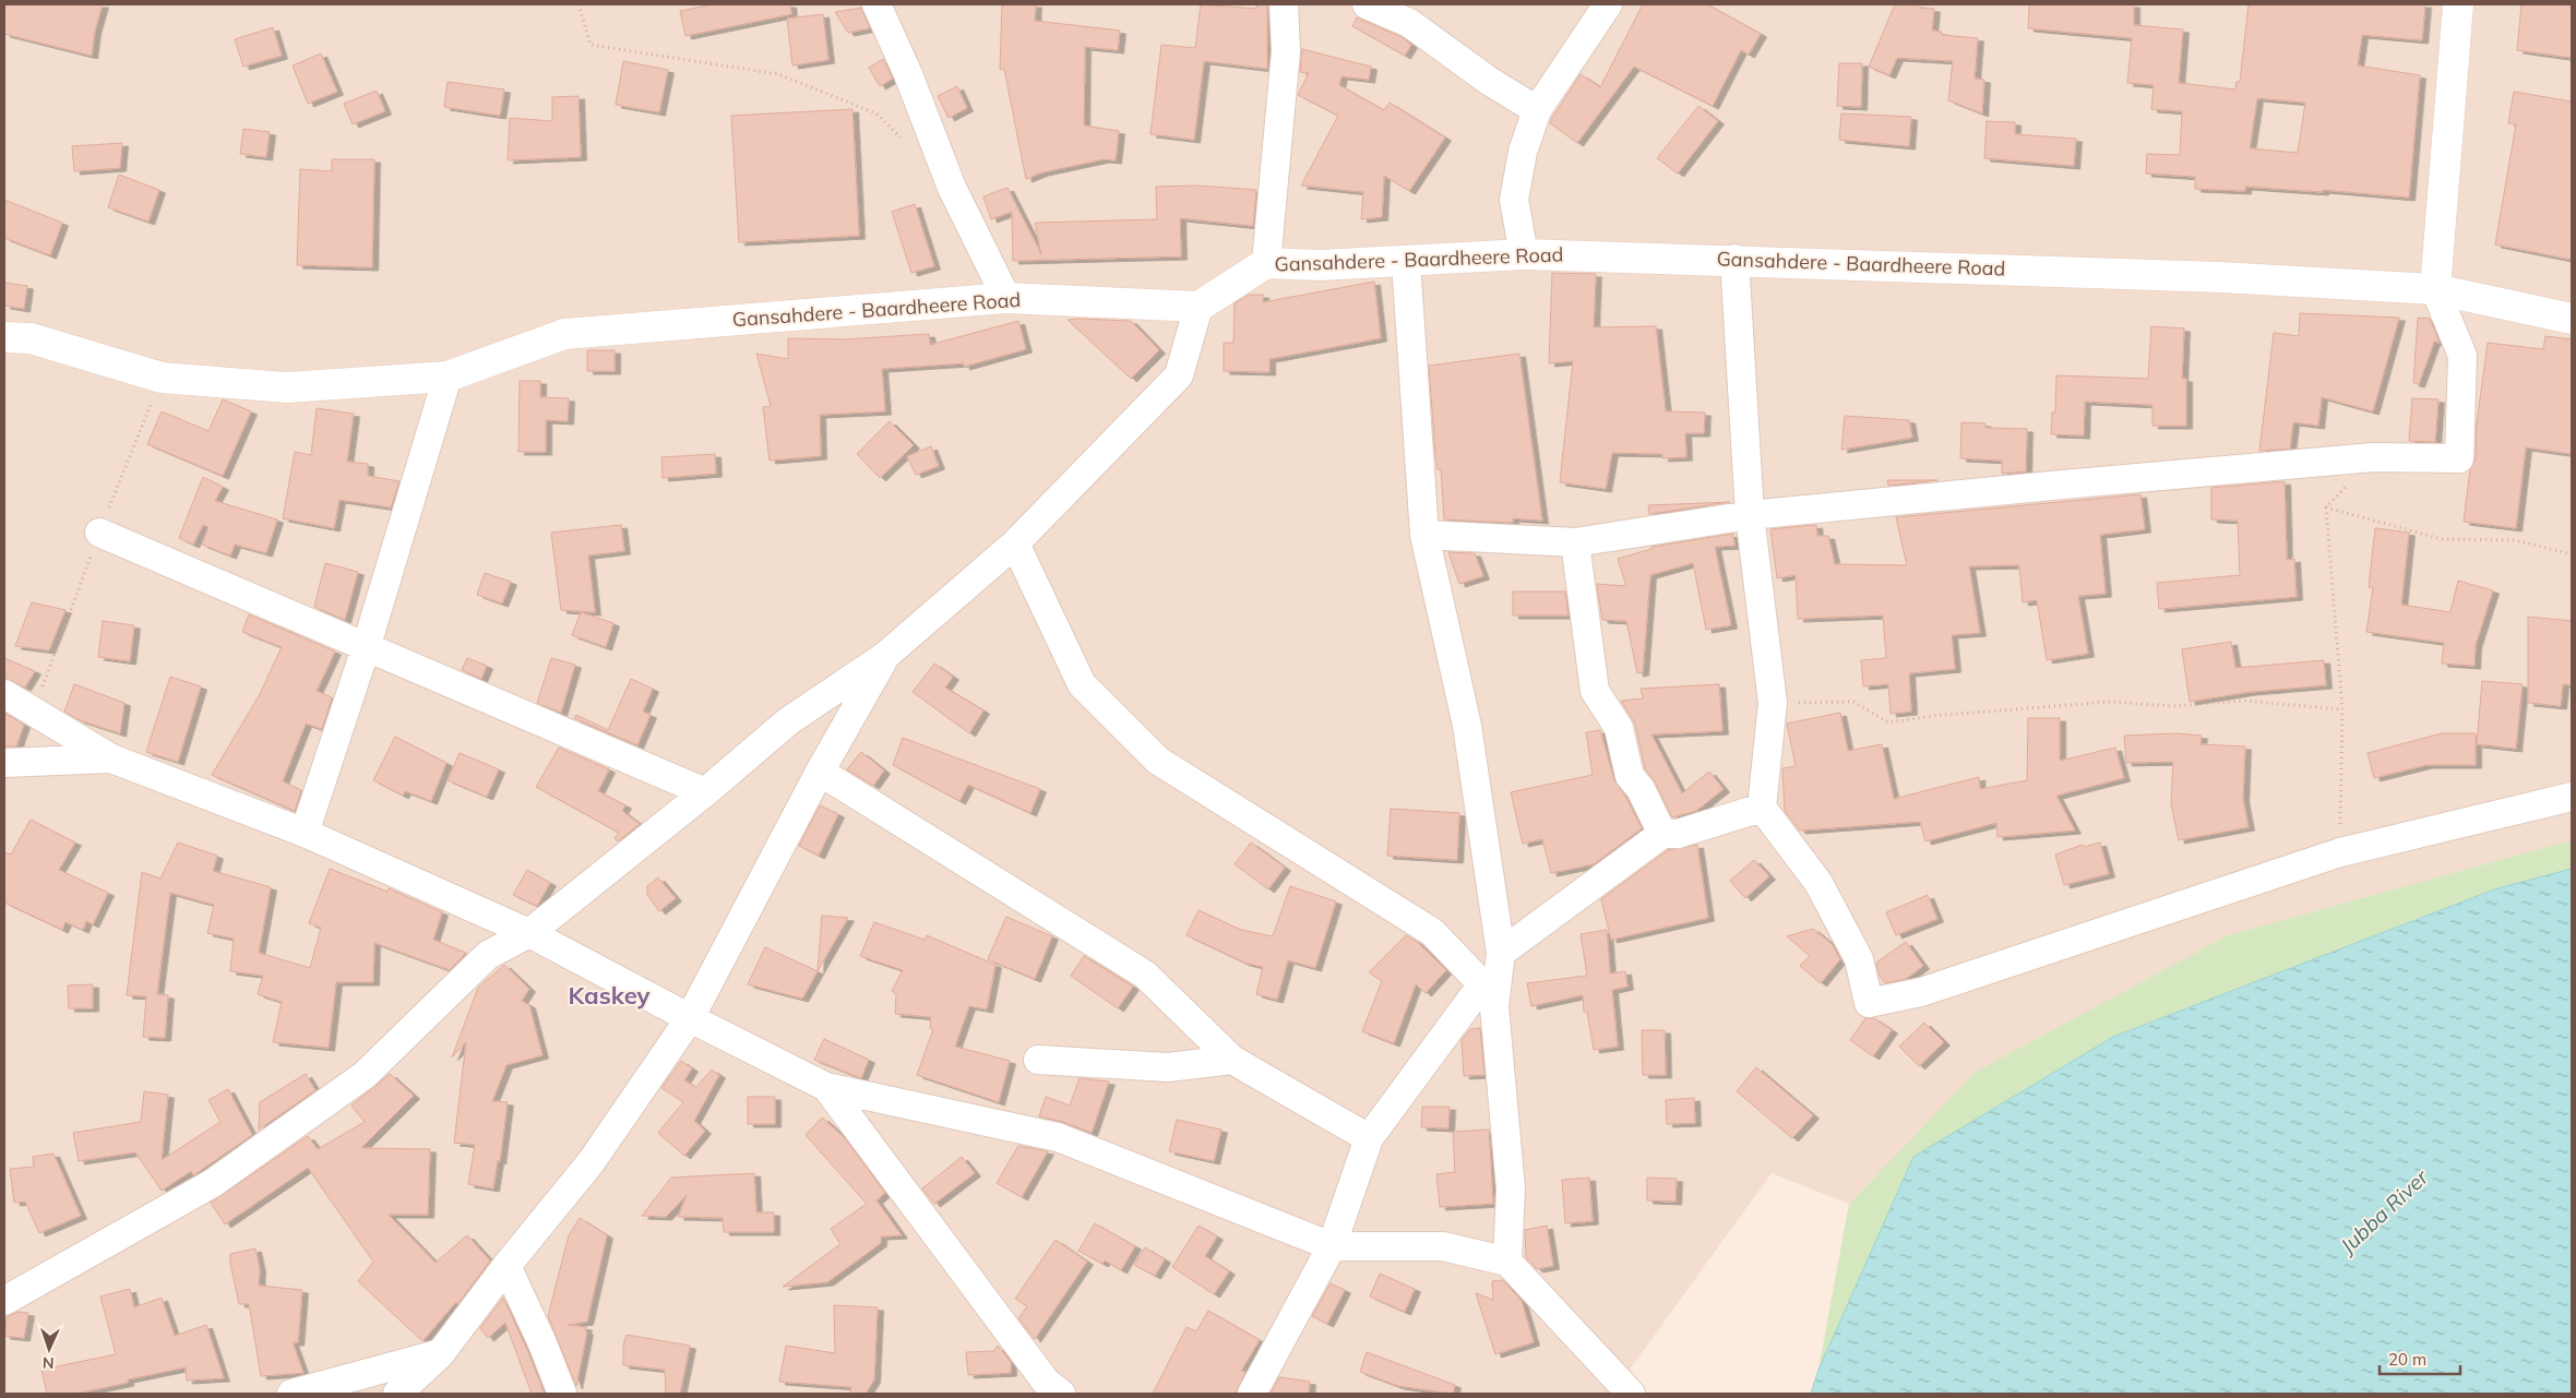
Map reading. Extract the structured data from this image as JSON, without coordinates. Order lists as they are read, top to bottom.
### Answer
{
  "streets": {
    "main road": ["Gansahdere - Baardheere Road"]
  },
  "districts": ["Kaskey"],
  "water": ["Jubba River"],
  "scale_bar": "20 m",
  "north": "bottom"
}
